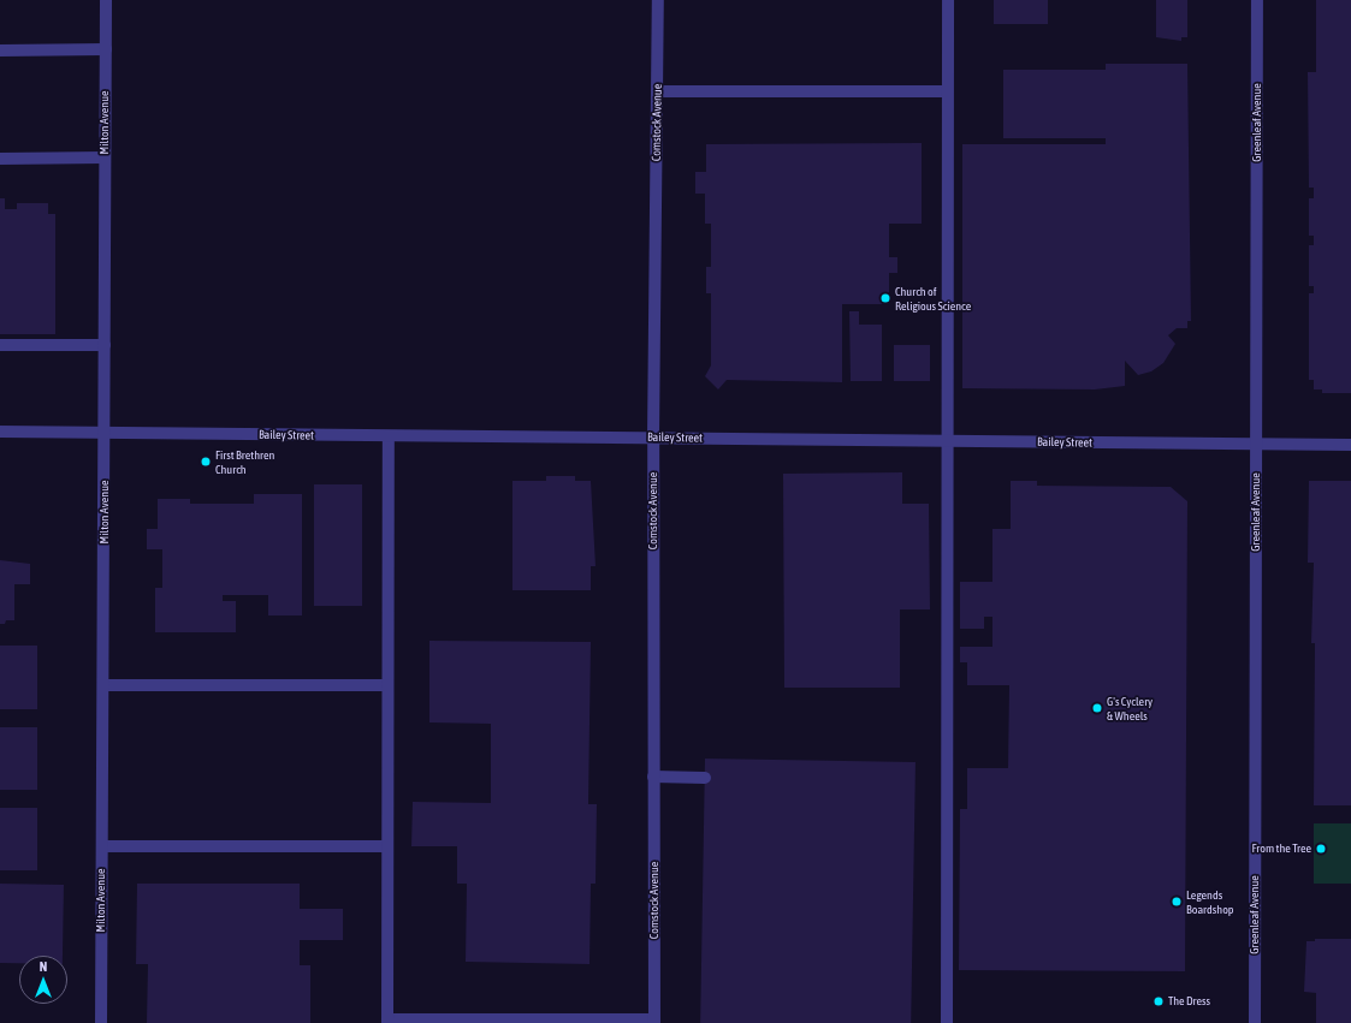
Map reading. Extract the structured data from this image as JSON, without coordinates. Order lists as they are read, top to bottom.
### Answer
{
  "streets": {
    "street": [
      "Milton Avenue",
      "Comstock Avenue",
      "Greenleaf Avenue",
      "Bailey Street"
    ]
  },
  "crossings": [
    ["Milton Avenue", "Bailey Street"],
    ["Comstock Avenue", "Bailey Street"],
    ["Greenleaf Avenue", "Bailey Street"]
  ],
  "places": [
    "Church of Religious Science",
    "First Brethren Church",
    "G's Cyclery & Wheels",
    "From the Tree",
    "Legends Boardshop",
    "The Dress"
  ],
  "north": "top"
}
